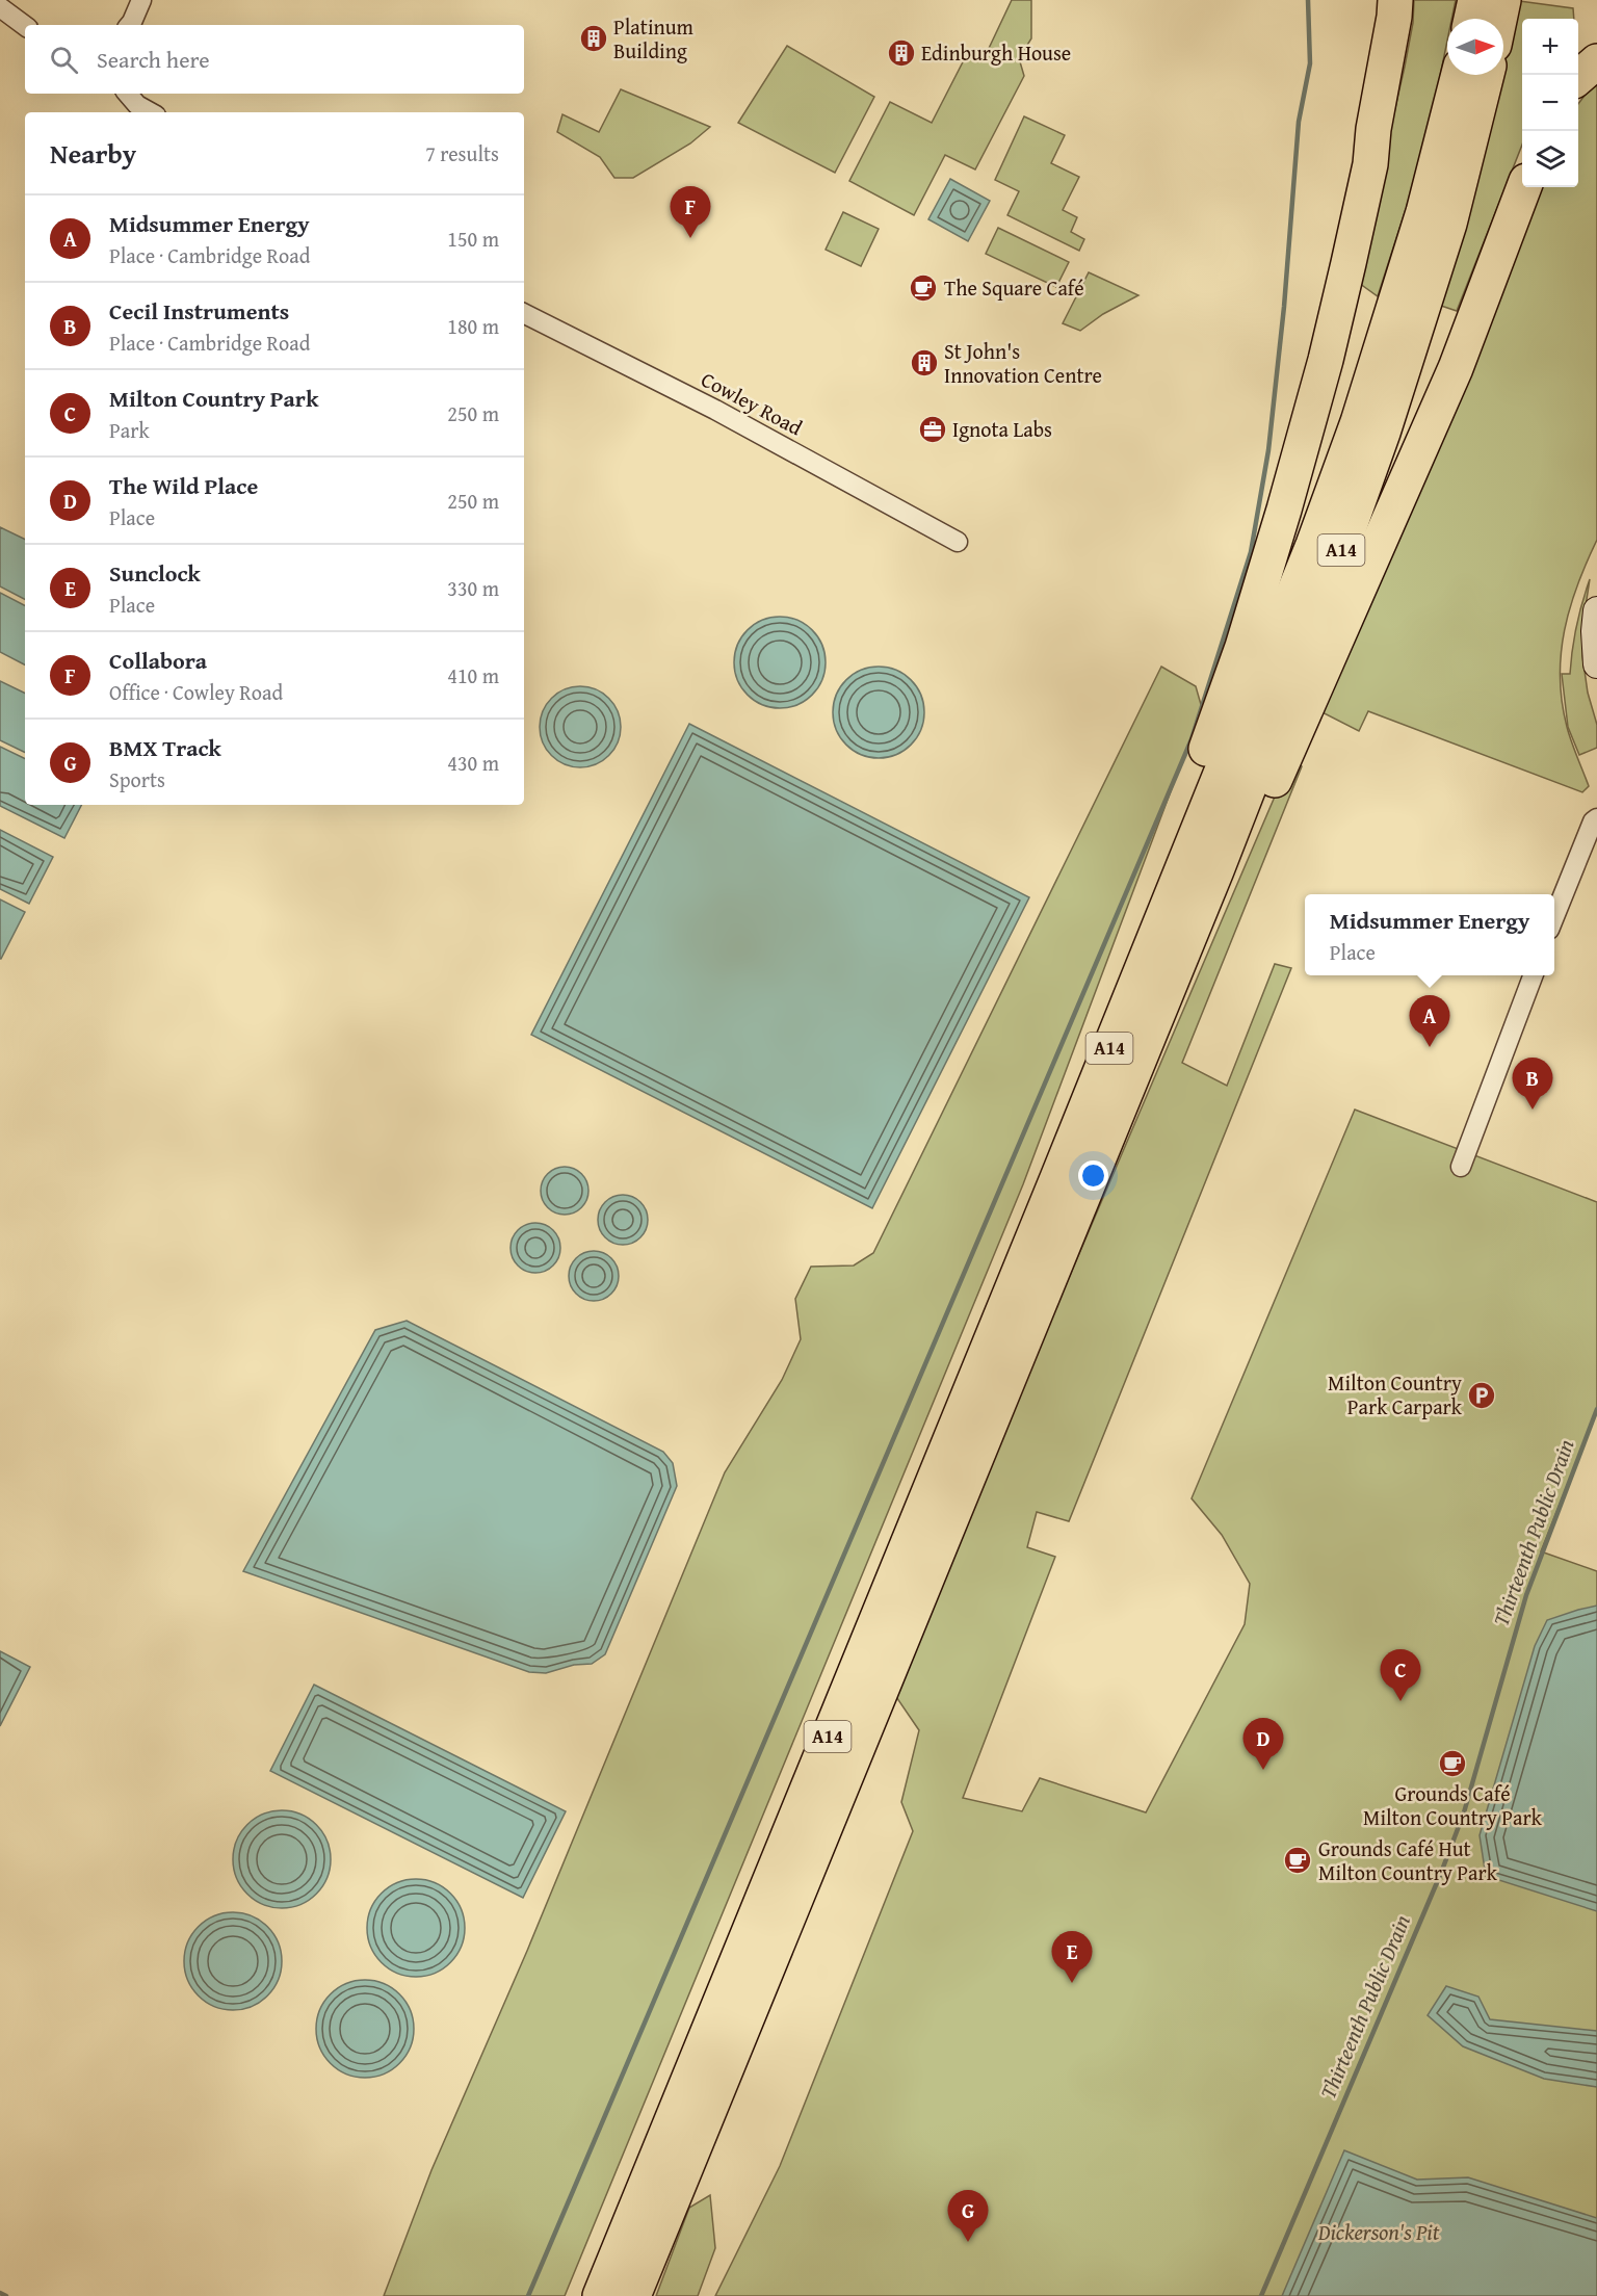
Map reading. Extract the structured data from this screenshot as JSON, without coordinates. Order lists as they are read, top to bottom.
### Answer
{
  "streets": {
    "highway": ["A14"],
    "street": ["Cowley Road"]
  },
  "water": ["Thirteenth Public Drain", "Dickerson's Pit"],
  "places": {
    "building": ["Platinum Building", "Edinburgh House", "St John's Innovation Centre"],
    "cafe": ["The Square Café", "Grounds Café Milton Country Park", "Grounds Café Hut Milton Country Park"],
    "office": ["Ignota Labs"],
    "parking": ["Milton Country Park Carpark"]
  },
  "north": "right",
  "page": {
    "map_buttons": ["+", "−"],
    "search": "Search here",
    "heading": ["Nearby", "7 results"],
    "pins": [
      "F",
      "A",
      "B",
      "C",
      "D",
      "E",
      "G"
    ],
    "list": [
      {
        "mark": "A",
        "name": "Midsummer Energy",
        "note": "Place · Cambridge Road",
        "value": "150 m"
      },
      {
        "mark": "B",
        "name": "Cecil Instruments",
        "note": "Place · Cambridge Road",
        "value": "180 m"
      },
      {
        "mark": "C",
        "name": "Milton Country Park",
        "note": "Park",
        "value": "250 m"
      },
      {
        "mark": "D",
        "name": "The Wild Place",
        "note": "Place",
        "value": "250 m"
      },
      {
        "mark": "E",
        "name": "Sunclock",
        "note": "Place",
        "value": "330 m"
      },
      {
        "mark": "F",
        "name": "Collabora",
        "note": "Office · Cowley Road",
        "value": "410 m"
      },
      {
        "mark": "G",
        "name": "BMX Track",
        "note": "Sports",
        "value": "430 m"
      }
    ],
    "popup": ["Midsummer Energy", "Place"]
  }
}
